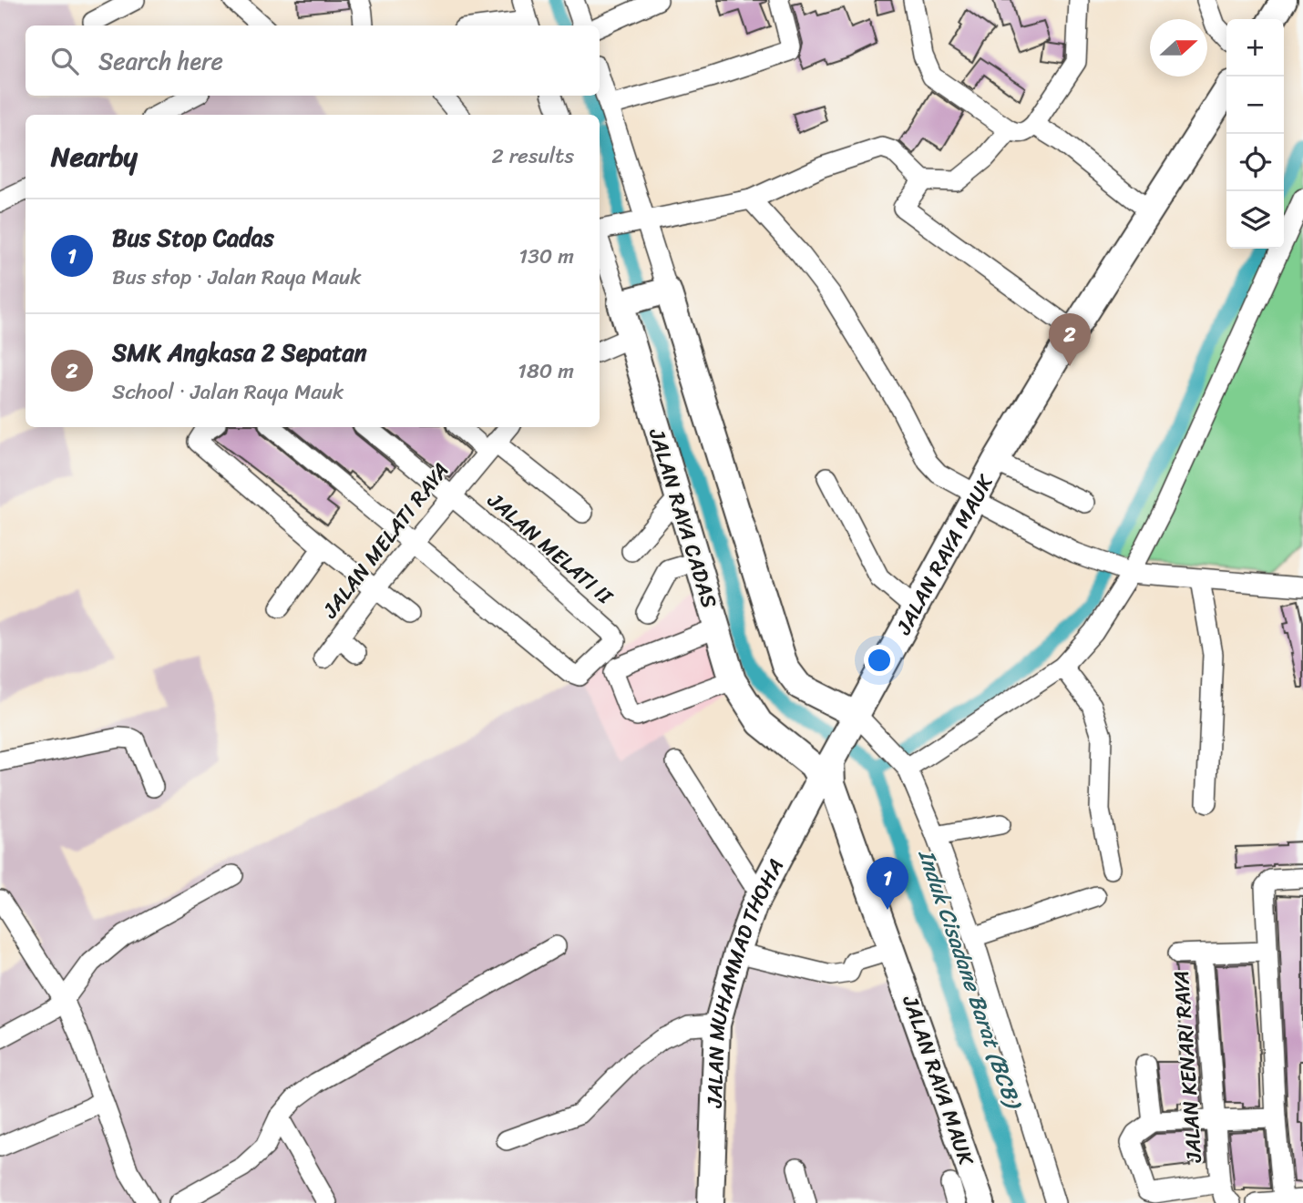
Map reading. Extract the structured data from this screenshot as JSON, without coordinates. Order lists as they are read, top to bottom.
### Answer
{
  "streets": {
    "main road": ["JALAN RAYA CADAS", "JALAN RAYA MAUK", "JALAN MUHAMMAD THOHA"],
    "street": ["JALAN MELATI RAYA", "JALAN MELATI II", "JALAN KENARI RAYA"]
  },
  "crossings": [
    ["JALAN RAYA CADAS", "JALAN RAYA MAUK"],
    ["JALAN RAYA CADAS", "JALAN MUHAMMAD THOHA"],
    ["JALAN MELATI RAYA", "JALAN MELATI II"],
    ["JALAN RAYA MAUK", "JALAN MUHAMMAD THOHA"]
  ],
  "water": ["Induk Cisadane Barat (BCB)"],
  "north": "right",
  "page": {
    "map_buttons": ["+", "−"],
    "search": "Search here",
    "heading": ["Nearby", "2 results"],
    "list": [
      {
        "mark": "1",
        "name": "Bus Stop Cadas",
        "note": "Bus stop · Jalan Raya Mauk",
        "value": "130 m"
      },
      {
        "mark": "2",
        "name": "SMK Angkasa 2 Sepatan",
        "note": "School · Jalan Raya Mauk",
        "value": "180 m"
      }
    ],
    "pins": ["2", "1"]
  }
}
